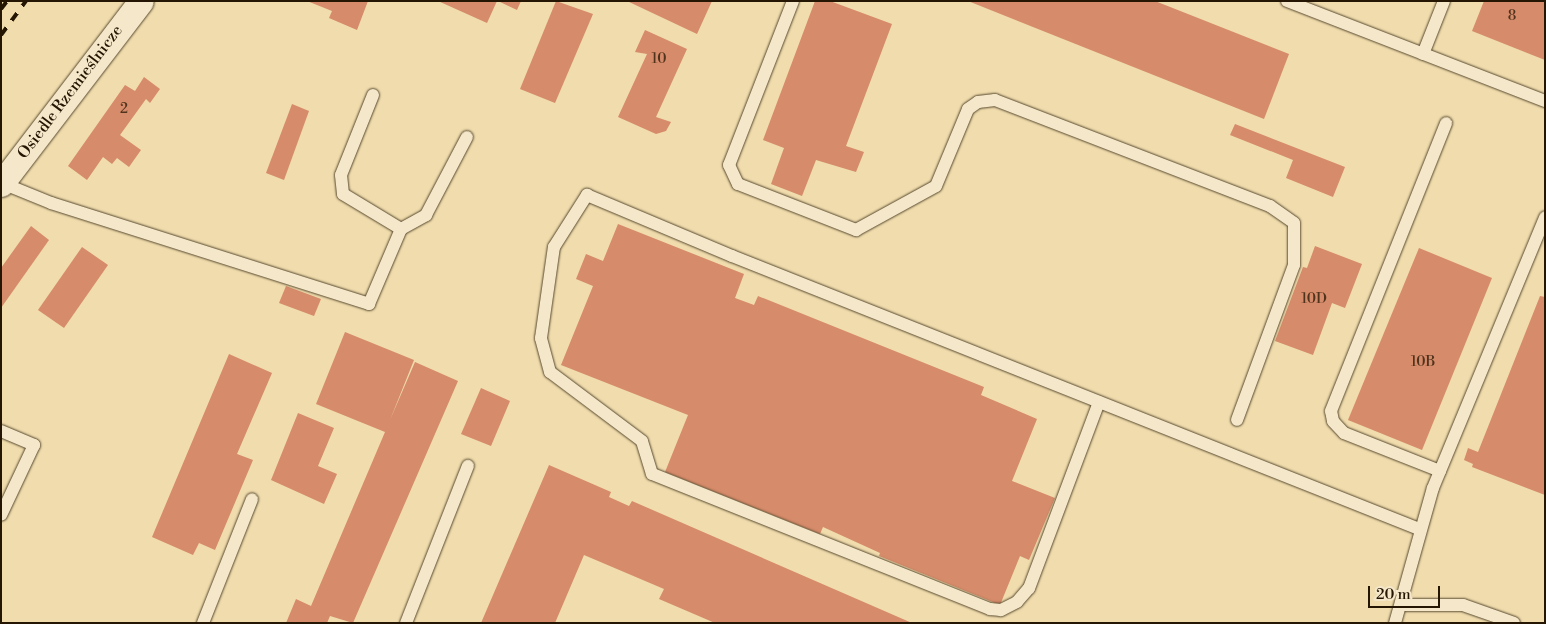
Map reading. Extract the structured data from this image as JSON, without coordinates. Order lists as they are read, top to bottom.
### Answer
{
  "streets": {
    "street": ["Osiedle Rzemieślnicze"]
  },
  "house_numbers": [
    "8",
    "10",
    "2",
    "10D",
    "10B"
  ],
  "scale_bar": "20 m"
}
